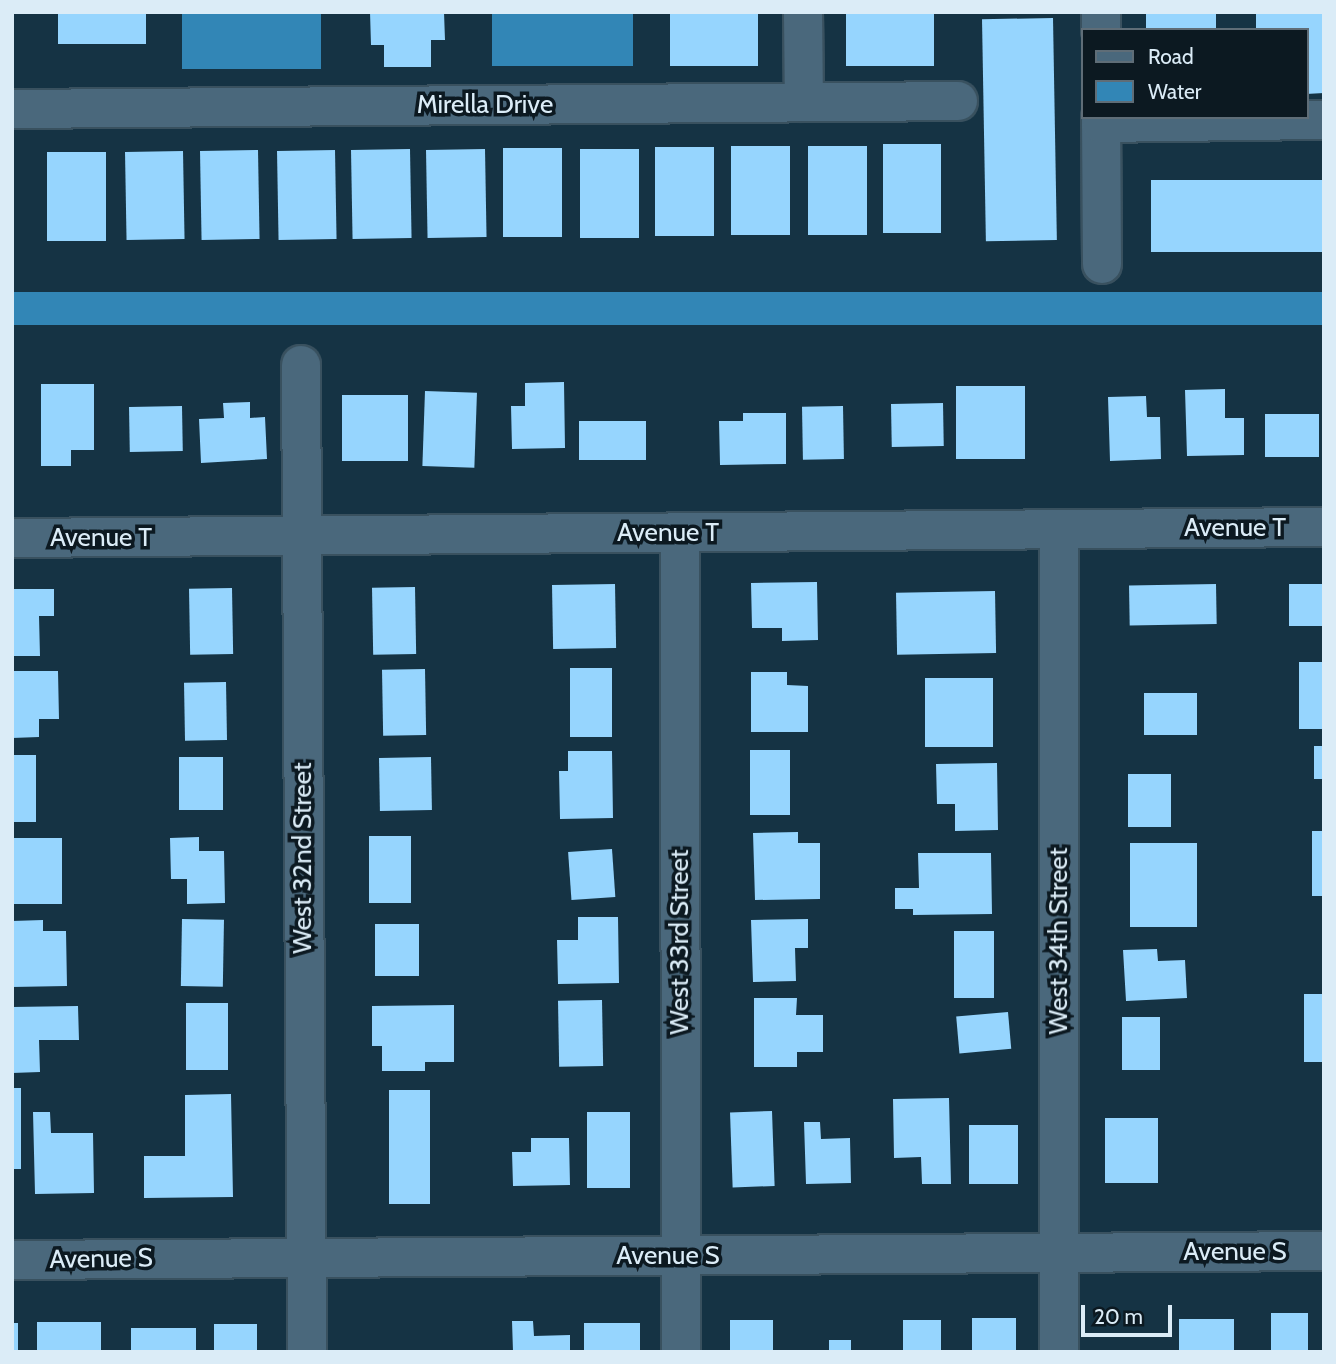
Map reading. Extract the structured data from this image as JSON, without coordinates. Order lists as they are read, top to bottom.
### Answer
{
  "streets": {
    "street": [
      "Mirella Drive",
      "Avenue T",
      "West 32nd Street",
      "West 34th Street",
      "West 33rd Street",
      "Avenue S"
    ]
  },
  "crossings": [
    ["Avenue T", "West 32nd Street"],
    ["Avenue T", "West 34th Street"],
    ["Avenue T", "West 33rd Street"],
    ["West 32nd Street", "Avenue S"],
    ["West 34th Street", "Avenue S"],
    ["West 33rd Street", "Avenue S"]
  ],
  "legend": ["Road", "Water"],
  "scale_bar": "20 m"
}
